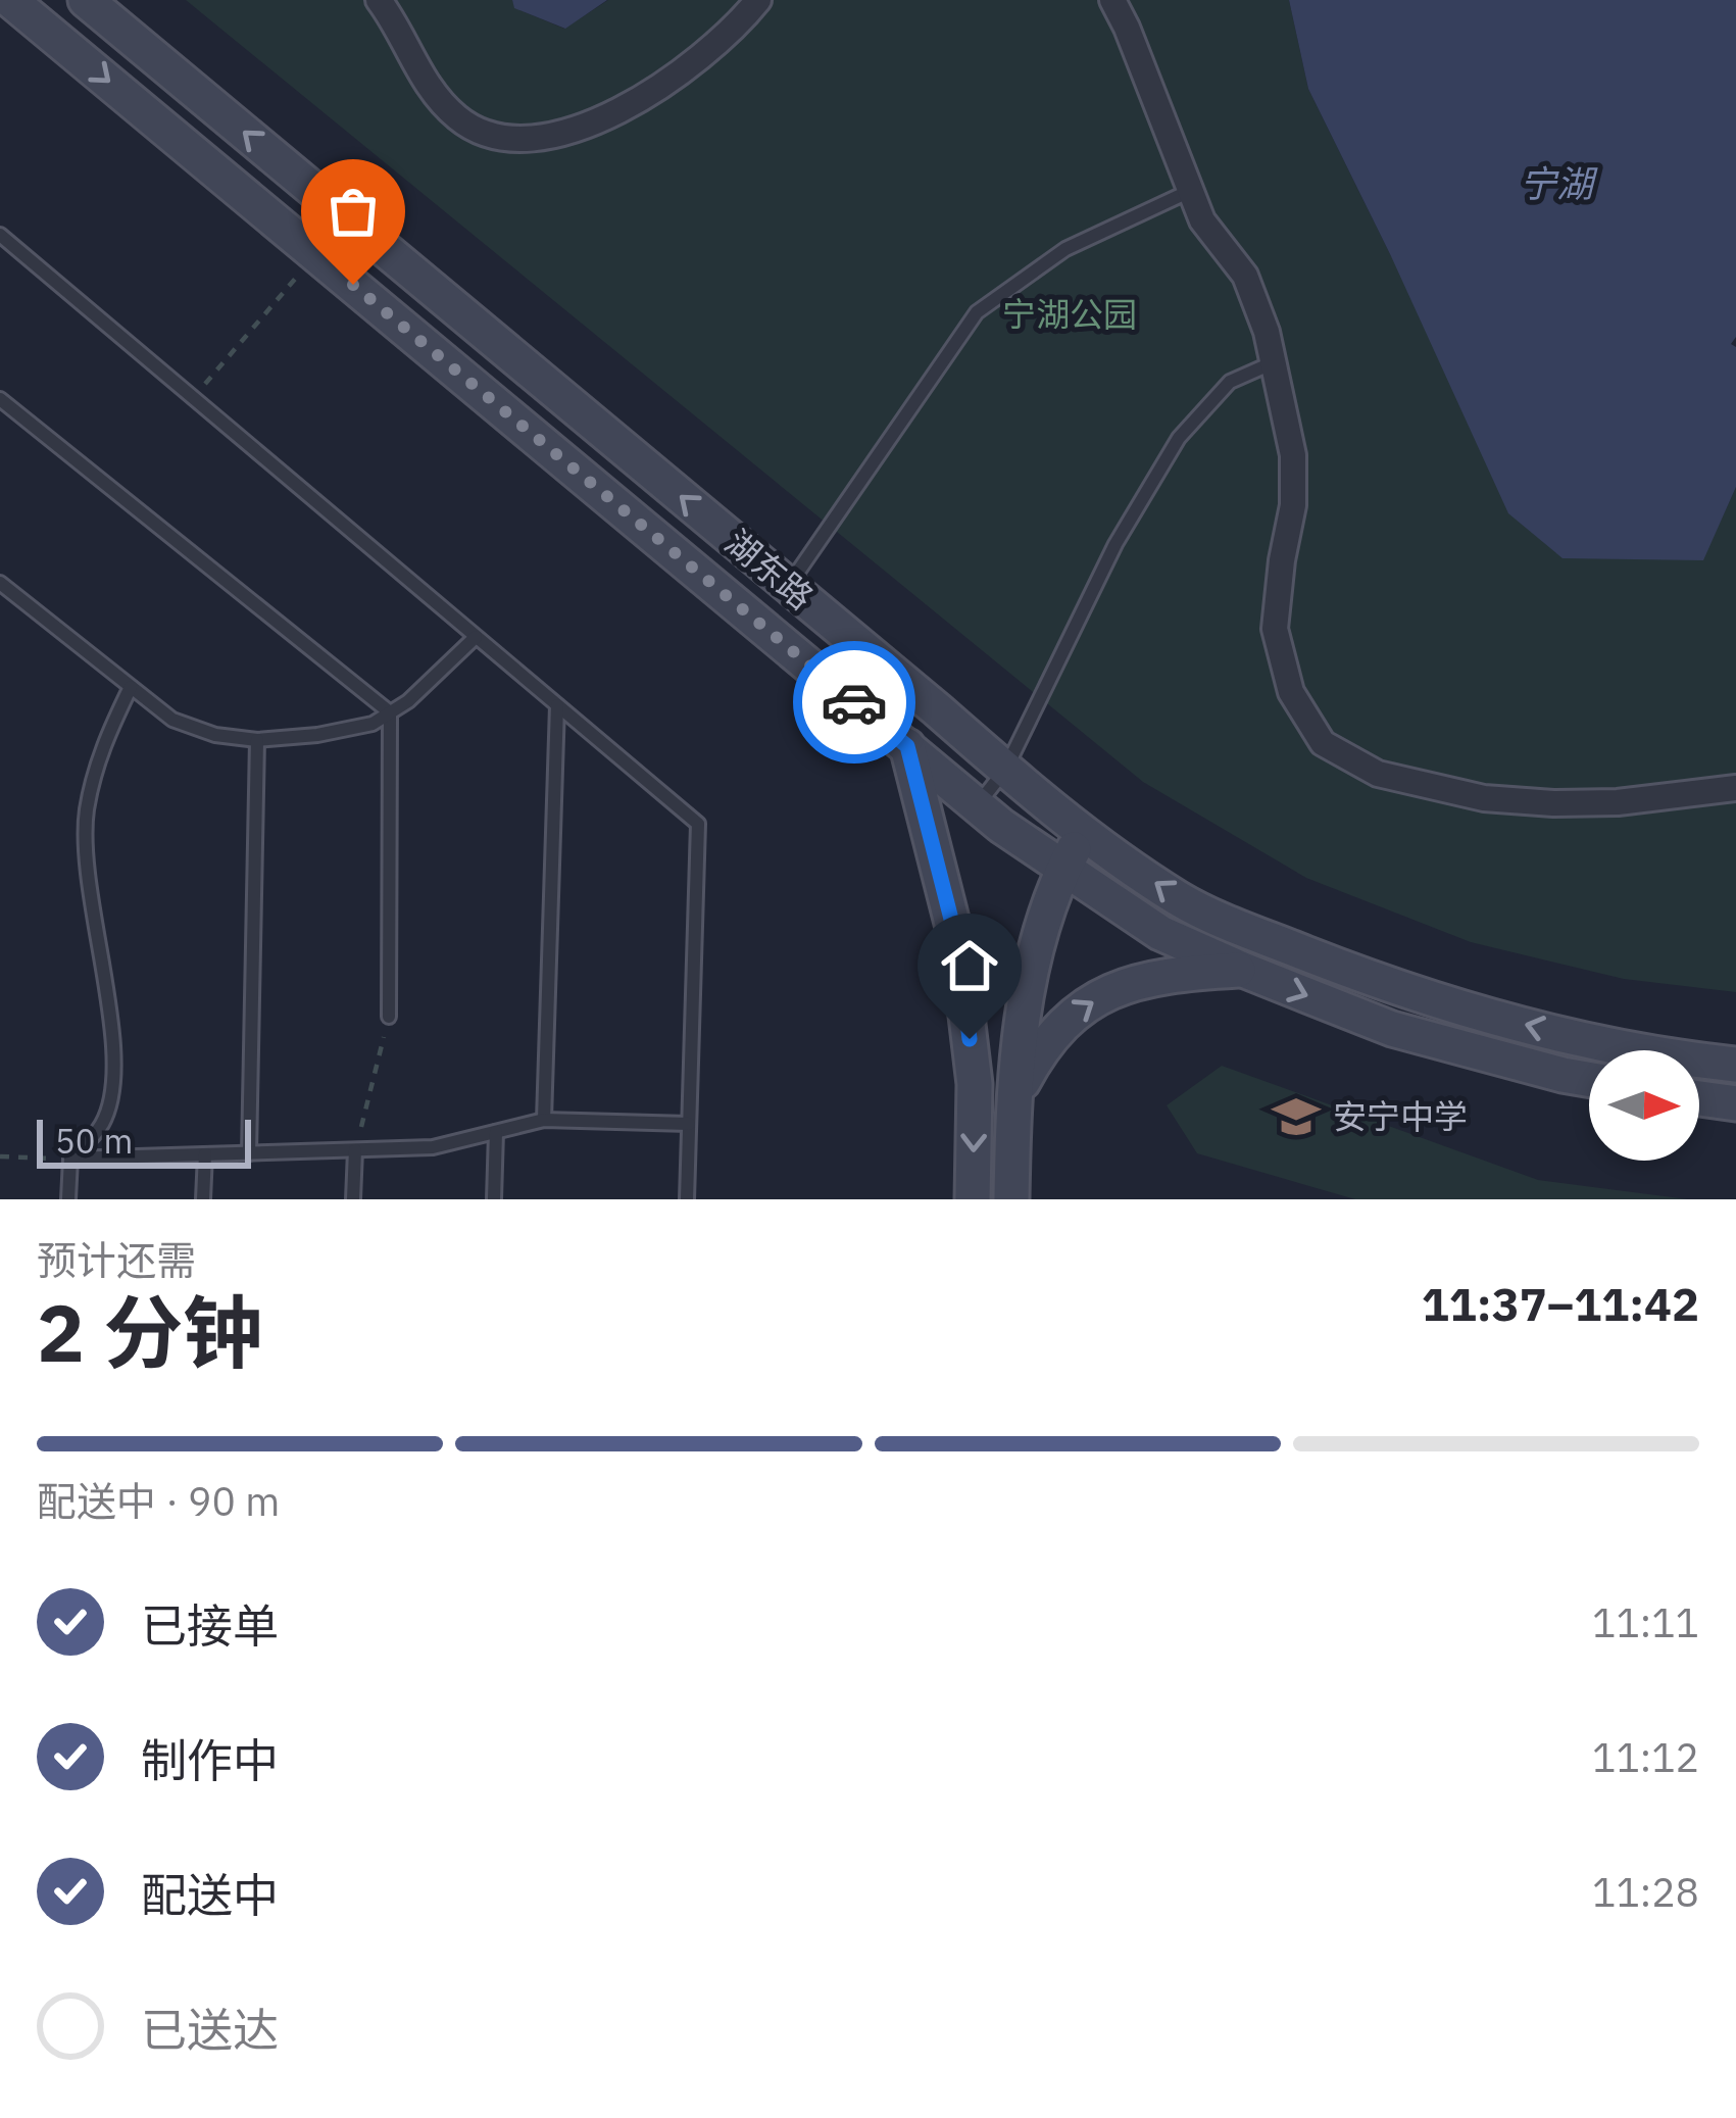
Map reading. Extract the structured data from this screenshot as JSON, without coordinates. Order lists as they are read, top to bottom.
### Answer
{
  "streets": {
    "main road": ["湖东路"]
  },
  "water": ["宁湖"],
  "parks": ["宁湖公园"],
  "places": {
    "school or university": ["安宁中学"]
  },
  "scale_bar": "50 m",
  "north": "right",
  "page": {
    "scale": "50 m",
    "heading": ["2 分钟", "预计还需", "11:37–11:42"],
    "bar": "配送中 · 90 m",
    "list": [
      ["已接单", "11:11"],
      ["制作中", "11:12"],
      ["配送中", "11:28"],
      "已送达"
    ]
  }
}
